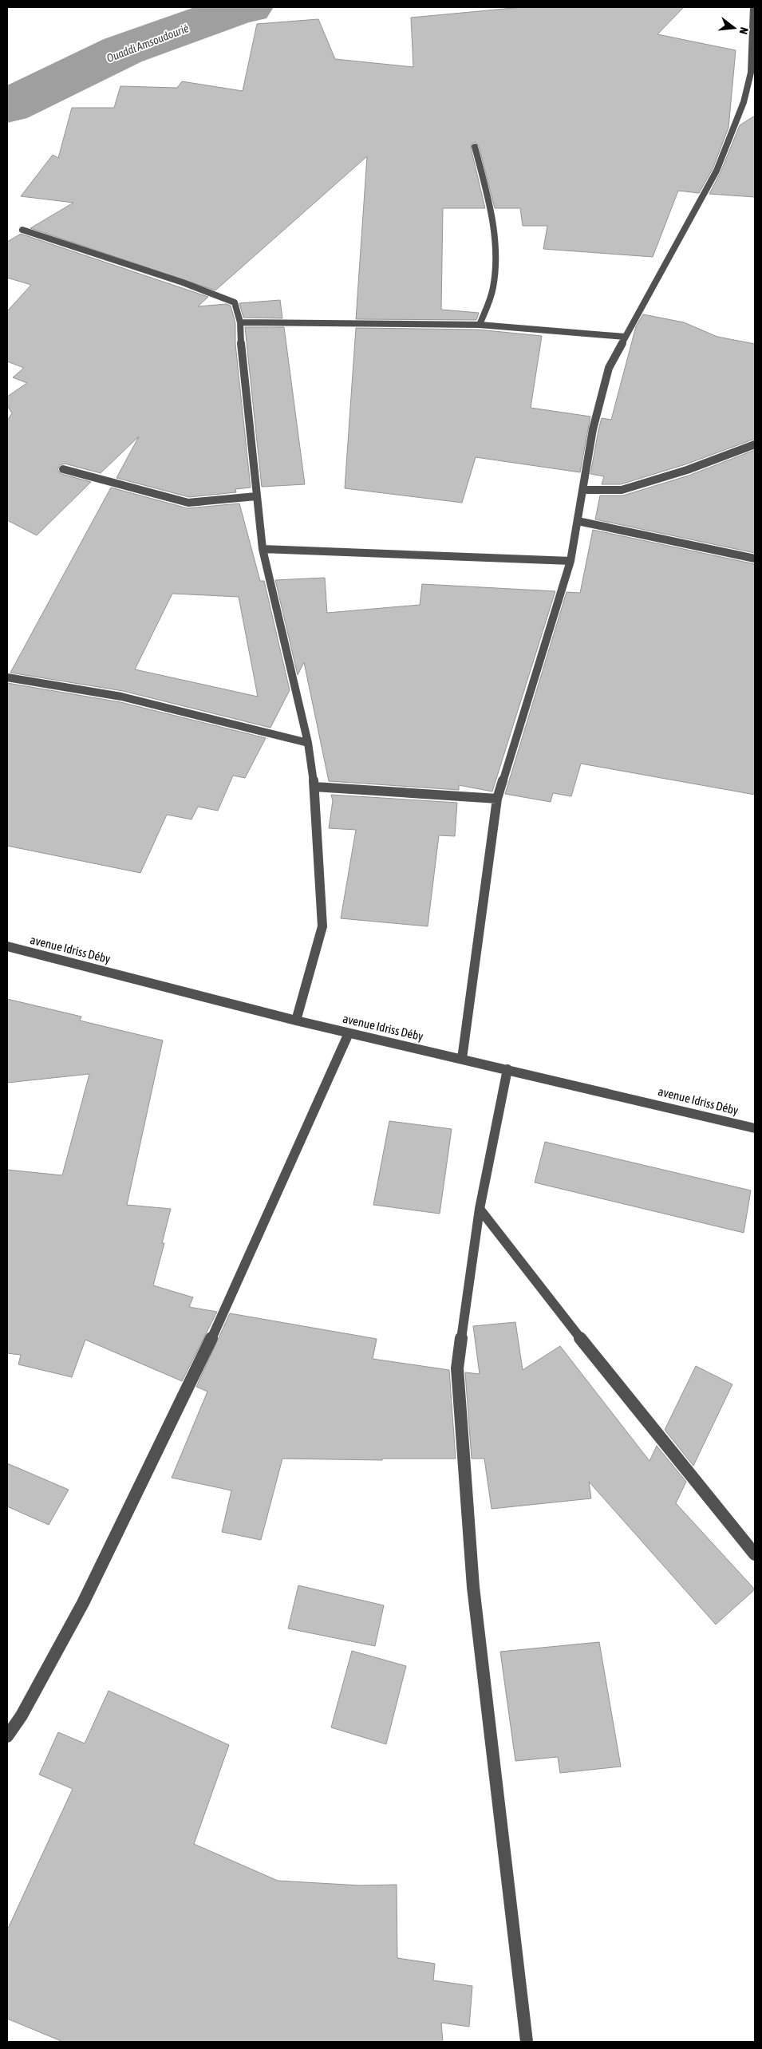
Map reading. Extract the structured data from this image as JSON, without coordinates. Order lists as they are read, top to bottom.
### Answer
{
  "streets": {
    "street": ["avenue Idriss Déby"]
  },
  "water": ["Ouaddi Amsoudourié"],
  "north": "right"
}
